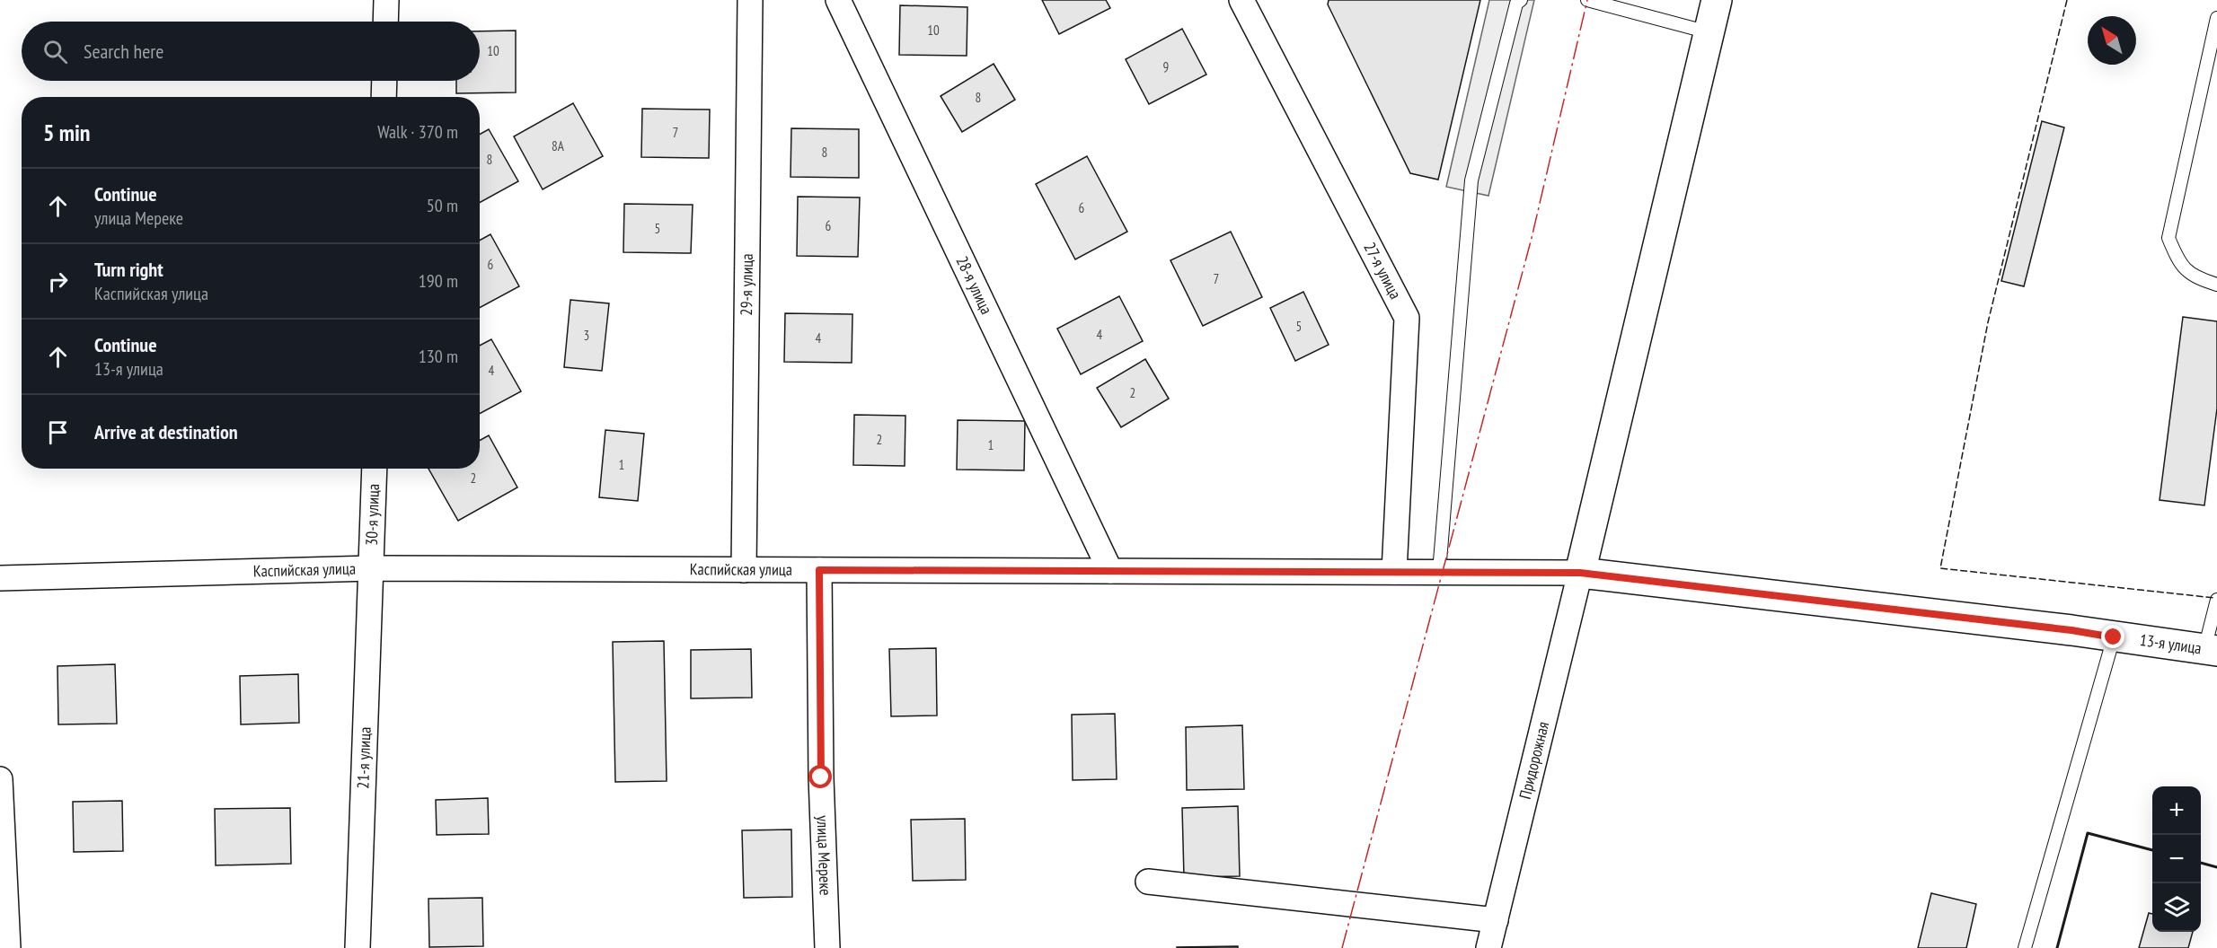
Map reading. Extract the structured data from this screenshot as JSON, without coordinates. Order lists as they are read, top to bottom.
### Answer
{
  "streets": {
    "street": [
      "27-я улица",
      "29-я улица",
      "28-я улица",
      "30-я улица",
      "Каспийская улица",
      "13-я улица",
      "21-я улица",
      "Придорожная",
      "улица Мереке"
    ]
  },
  "crossings": [
    ["27-я улица", "Каспийская улица"],
    ["29-я улица", "Каспийская улица"],
    ["28-я улица", "Каспийская улица"],
    ["30-я улица", "Каспийская улица"],
    ["30-я улица", "21-я улица"],
    ["Каспийская улица", "13-я улица"],
    ["Каспийская улица", "21-я улица"],
    ["Каспийская улица", "Придорожная"],
    ["Каспийская улица", "улица Мереке"],
    ["13-я улица", "Придорожная"]
  ],
  "house_numbers": [
    "10",
    "10",
    "9",
    "8",
    "7",
    "8А",
    "8",
    "8",
    "6",
    "6",
    "5",
    "6",
    "7",
    "5",
    "4",
    "3",
    "4",
    "4",
    "2",
    "2",
    "1",
    "1",
    "2"
  ],
  "north": "top left",
  "page": {
    "search": "Search here",
    "heading": ["5 min", "Walk · 370 m"],
    "list": [
      ["Continue", "улица Мереке", "50 m"],
      ["Turn right", "Каспийская улица", "190 m"],
      ["Continue", "13-я улица", "130 m"],
      "Arrive at destination"
    ],
    "map_buttons": ["+", "−"]
  }
}
